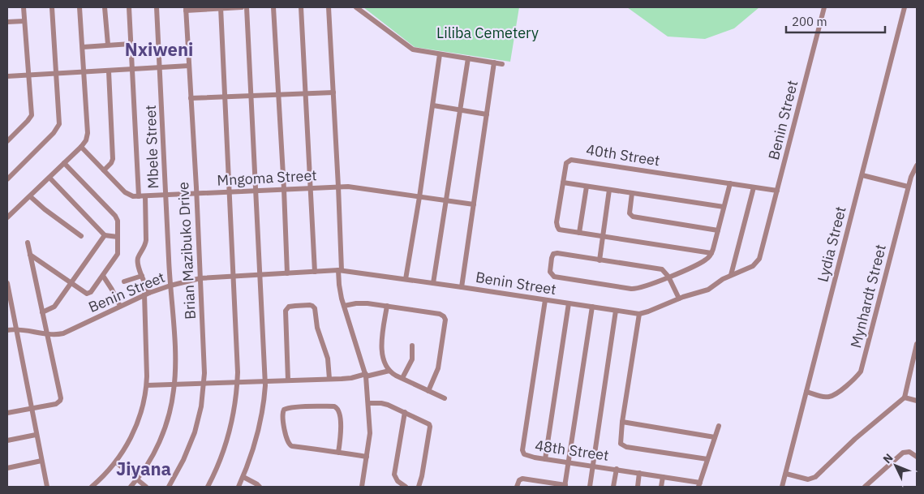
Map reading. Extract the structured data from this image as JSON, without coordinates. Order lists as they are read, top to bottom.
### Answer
{
  "streets": {
    "street": [
      "Benin Street",
      "Mbele Street",
      "40th Street",
      "Mngoma Street",
      "Lydia Street",
      "Brian Mazibuko Drive",
      "Mynhardt Street",
      "48th Street"
    ]
  },
  "crossings": [
    ["Benin Street", "Mbele Street"],
    ["Benin Street", "40th Street"],
    ["Benin Street", "Brian Mazibuko Drive"],
    ["Benin Street", "48th Street"],
    ["Mbele Street", "Mngoma Street"],
    ["Mngoma Street", "Brian Mazibuko Drive"],
    ["Lydia Street", "Mynhardt Street"]
  ],
  "districts": ["Nxiweni", "Jiyana"],
  "parks": ["Liliba Cemetery"],
  "scale_bar": "200 m",
  "north": "top left"
}
